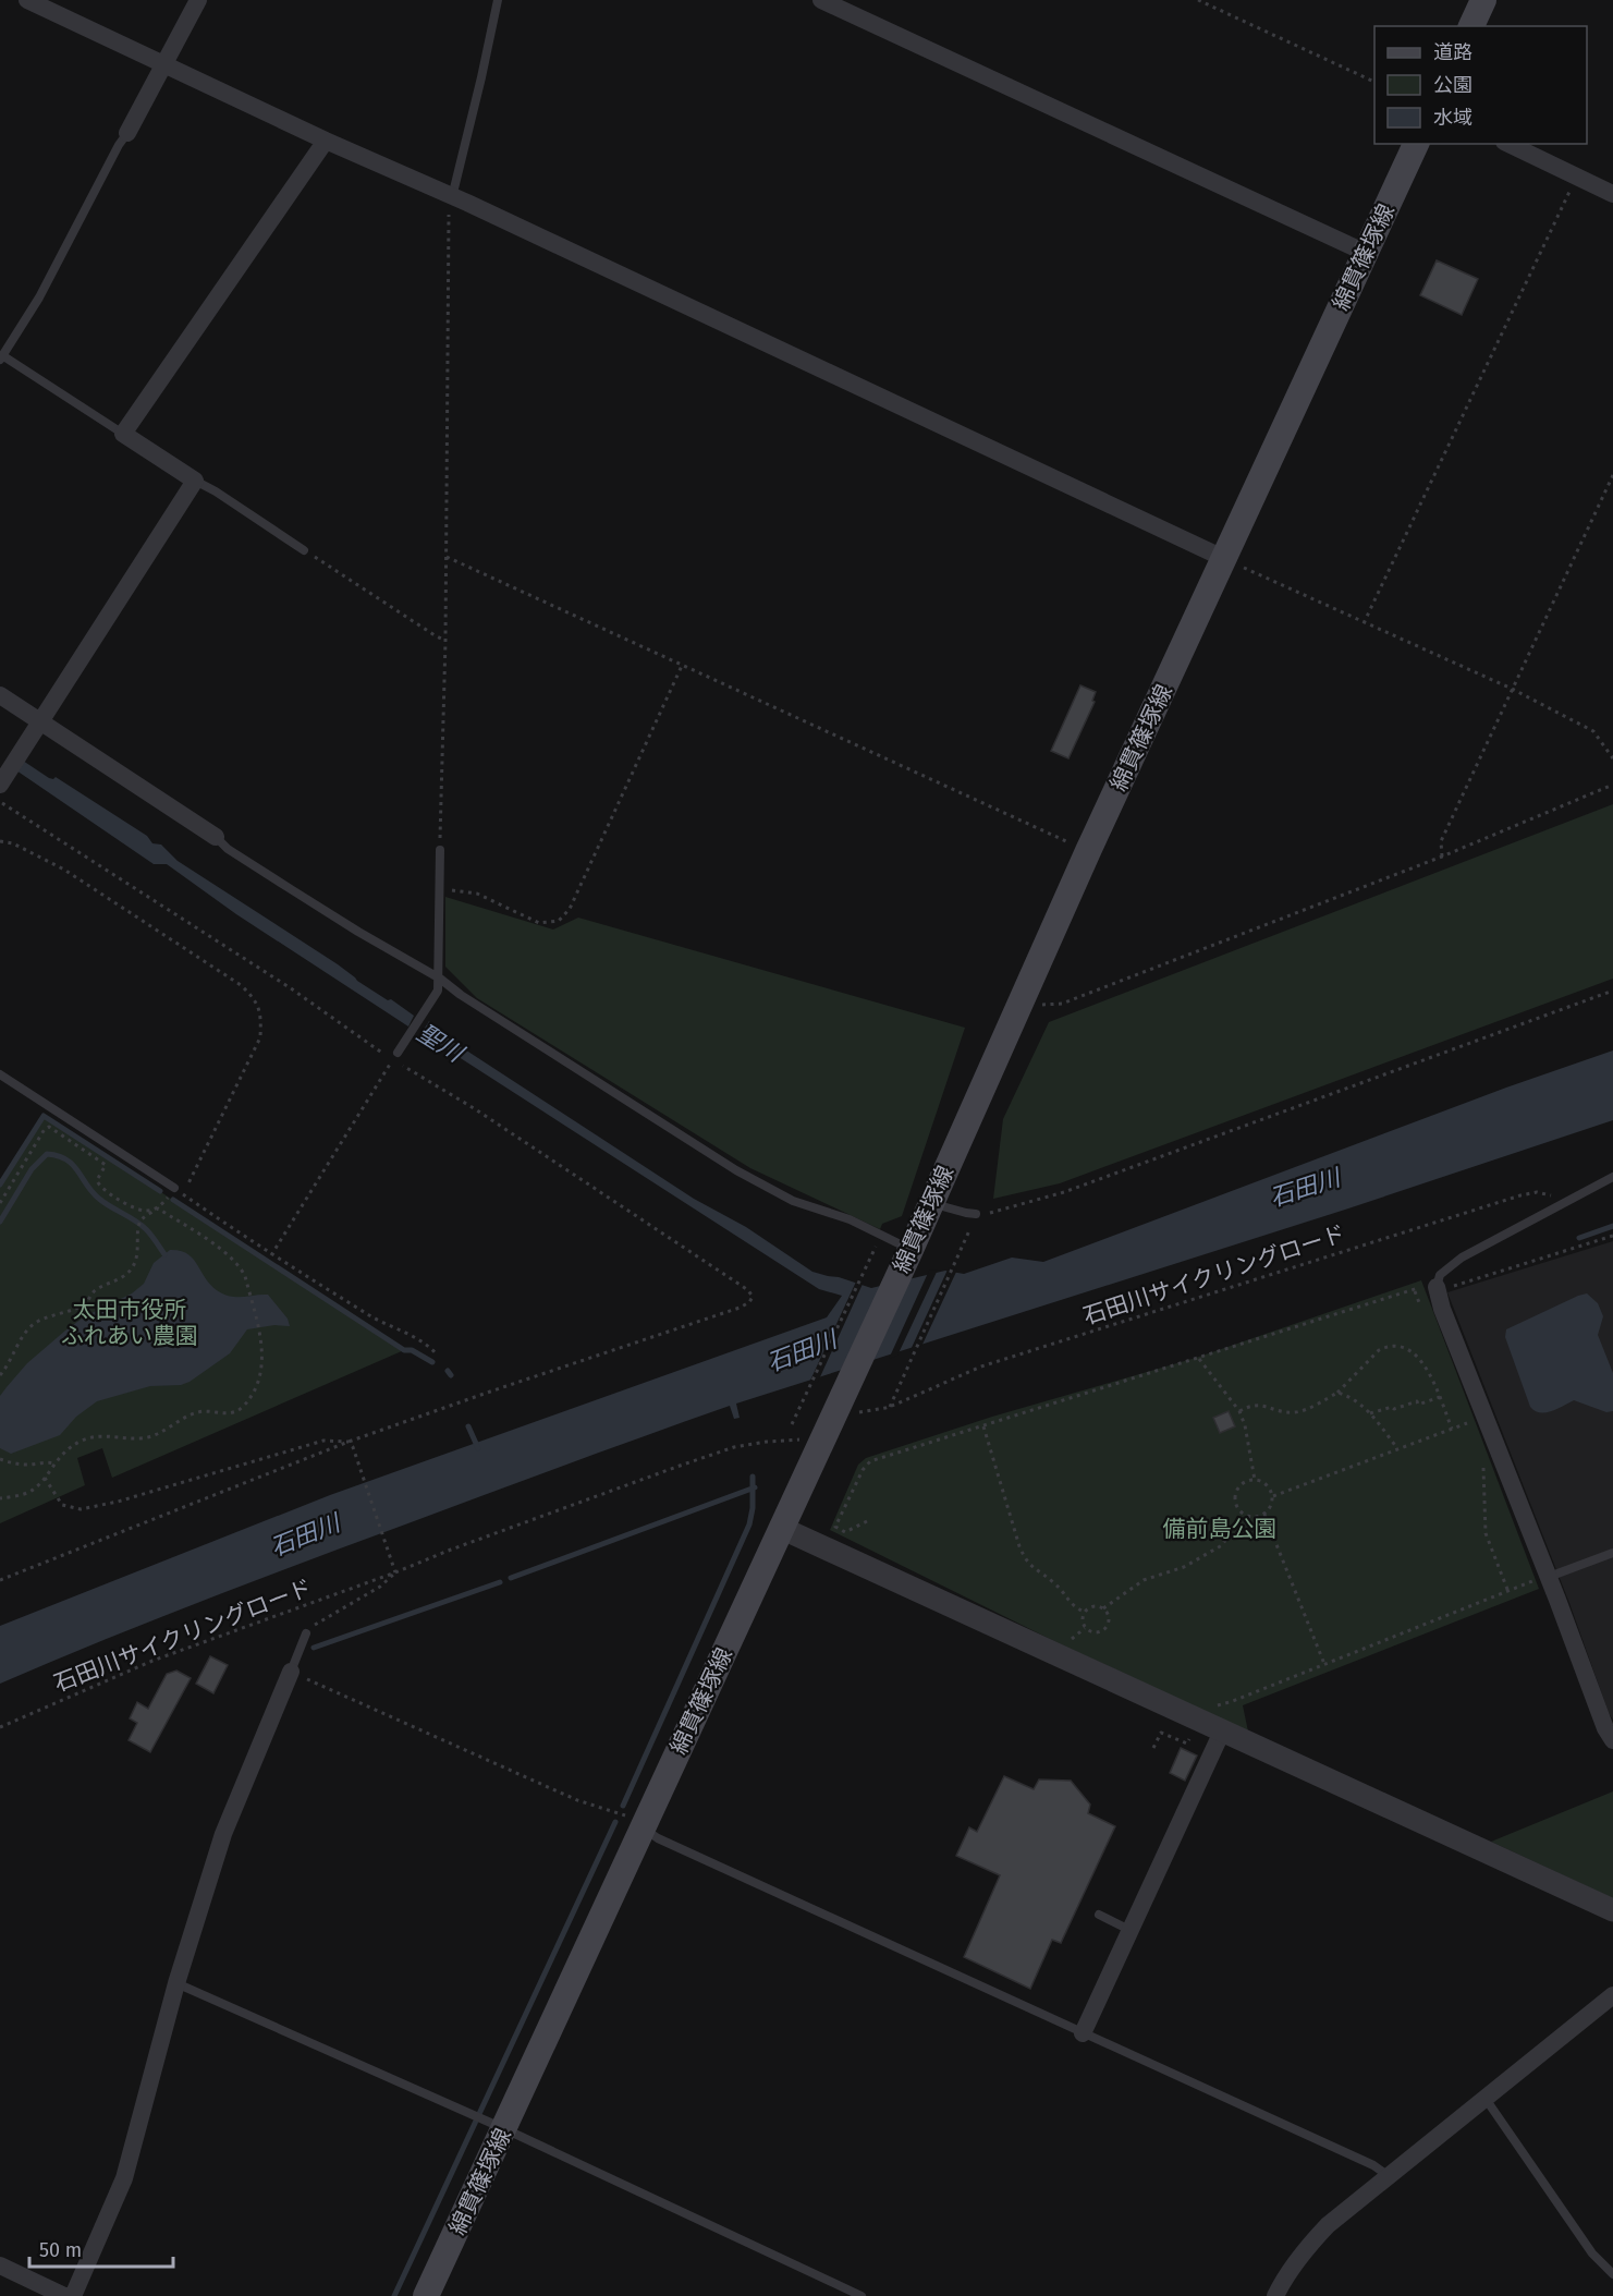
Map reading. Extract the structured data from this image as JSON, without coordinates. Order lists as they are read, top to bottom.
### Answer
{
  "streets": {
    "main road": ["綿貫篠塚線"],
    "path": ["石田川サイクリングロード"]
  },
  "crossings": [
    ["綿貫篠塚線", "石田川サイクリングロード"]
  ],
  "water": ["聖川", "石田川"],
  "parks": ["太田市役所 ふれあい農園", "備前島公園"],
  "legend": ["道路", "公園", "水域"],
  "scale_bar": "50 m"
}
